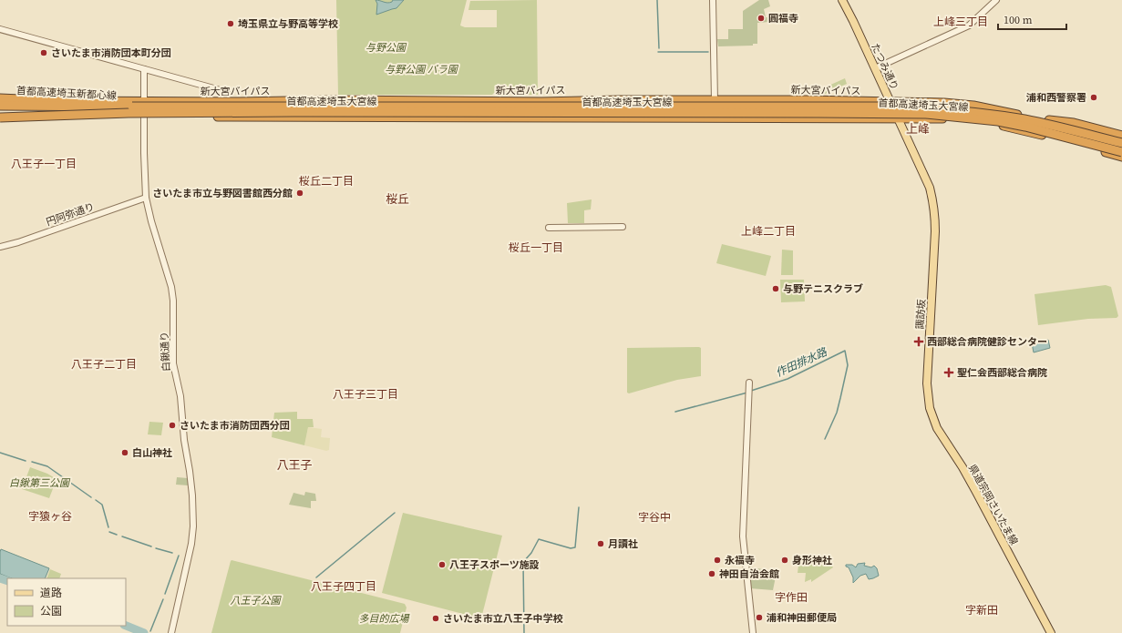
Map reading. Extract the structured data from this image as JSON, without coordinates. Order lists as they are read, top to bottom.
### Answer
{
  "streets": {
    "highway": ["新大宮バイパス", "首都高速埼玉新都心線", "首都高速埼玉大宮線"],
    "main road": ["たつみ通り", "諏訪坂", "県道宗岡さいたま線"],
    "street": ["円阿弥通り", "白鍬通り"]
  },
  "crossings": [
    ["たつみ通り", "新大宮バイパス"],
    ["たつみ通り", "諏訪坂"],
    ["新大宮バイパス", "首都高速埼玉新都心線"],
    ["新大宮バイパス", "首都高速埼玉大宮線"],
    ["新大宮バイパス", "白鍬通り"],
    ["首都高速埼玉新都心線", "首都高速埼玉大宮線"],
    ["円阿弥通り", "白鍬通り"],
    ["諏訪坂", "県道宗岡さいたま線"]
  ],
  "districts": [
    "上峰三丁目",
    "上峰",
    "八王子一丁目",
    "桜丘二丁目",
    "桜丘",
    "上峰二丁目",
    "桜丘一丁目",
    "八王子二丁目",
    "八王子三丁目",
    "八王子",
    "字猿ヶ谷",
    "字谷中",
    "八王子四丁目",
    "字作田",
    "字新田"
  ],
  "water": ["作田排水路"],
  "parks": [
    "与野公園",
    "与野公園 バラ園",
    "白鍬第三公園",
    "八王子公園",
    "多目的広場"
  ],
  "places": {
    "other": [
      "圓福寺",
      "埼玉県立与野高等学校",
      "さいたま市消防団本町分団",
      "浦和西警察署",
      "さいたま市立与野図書館西分館",
      "与野テニスクラブ",
      "さいたま市消防団西分団",
      "白山神社",
      "月讀社",
      "永福寺",
      "身形神社",
      "八王子スポーツ施設",
      "神田自治会館",
      "浦和神田郵便局",
      "さいたま市立八王子中学校"
    ],
    "health": ["西部総合病院健診センター", "聖仁会西部総合病院"]
  },
  "legend": ["道路", "公園"],
  "scale_bar": "100 m"
}
